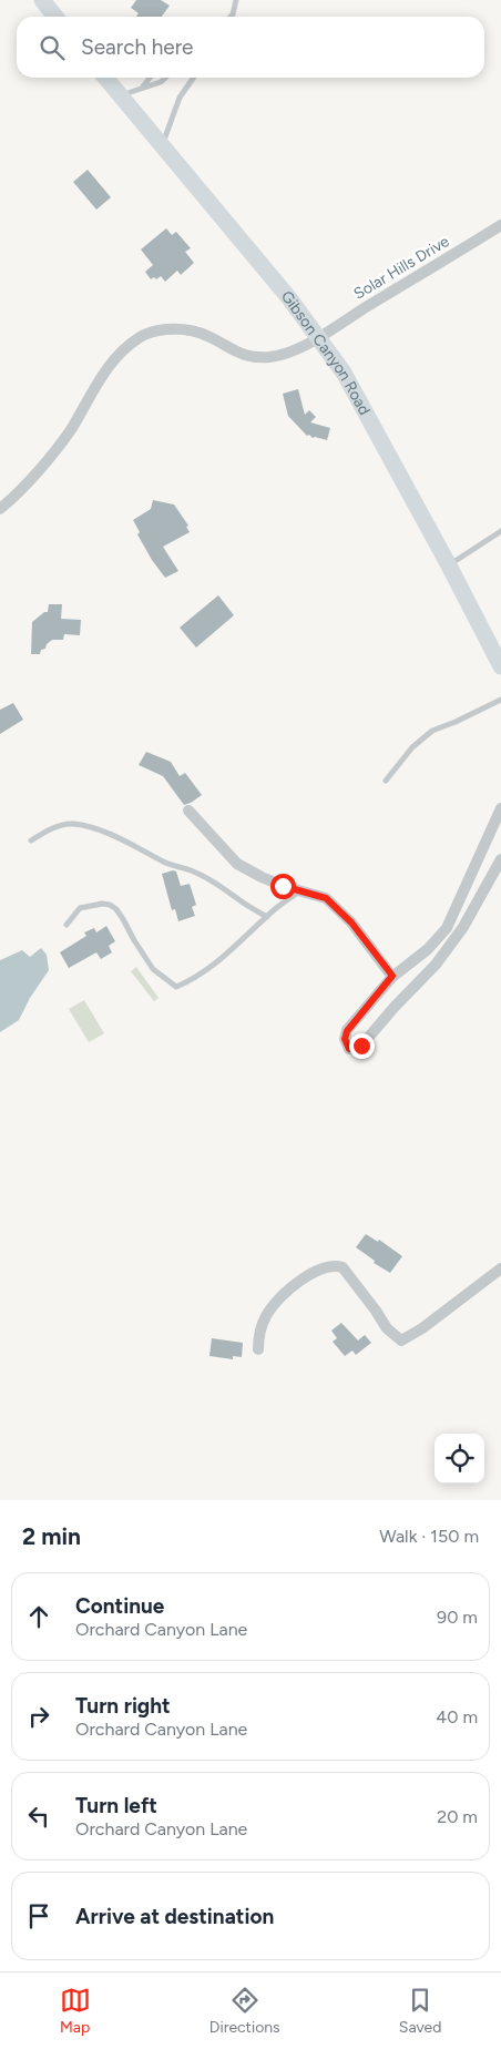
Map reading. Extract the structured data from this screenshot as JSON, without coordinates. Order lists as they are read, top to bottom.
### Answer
{
  "streets": {
    "main road": ["Gibson Canyon Road"],
    "street": ["Solar Hills Drive"]
  },
  "crossings": [
    ["Solar Hills Drive", "Gibson Canyon Road"]
  ],
  "page": {
    "search": "Search here",
    "heading": ["2 min", "Walk · 150 m"],
    "list": [
      ["Continue", "Orchard Canyon Lane", "90 m"],
      ["Turn right", "Orchard Canyon Lane", "40 m"],
      ["Turn left", "Orchard Canyon Lane", "20 m"],
      "Arrive at destination"
    ],
    "nav": ["Map", "Directions", "Saved"]
  }
}
